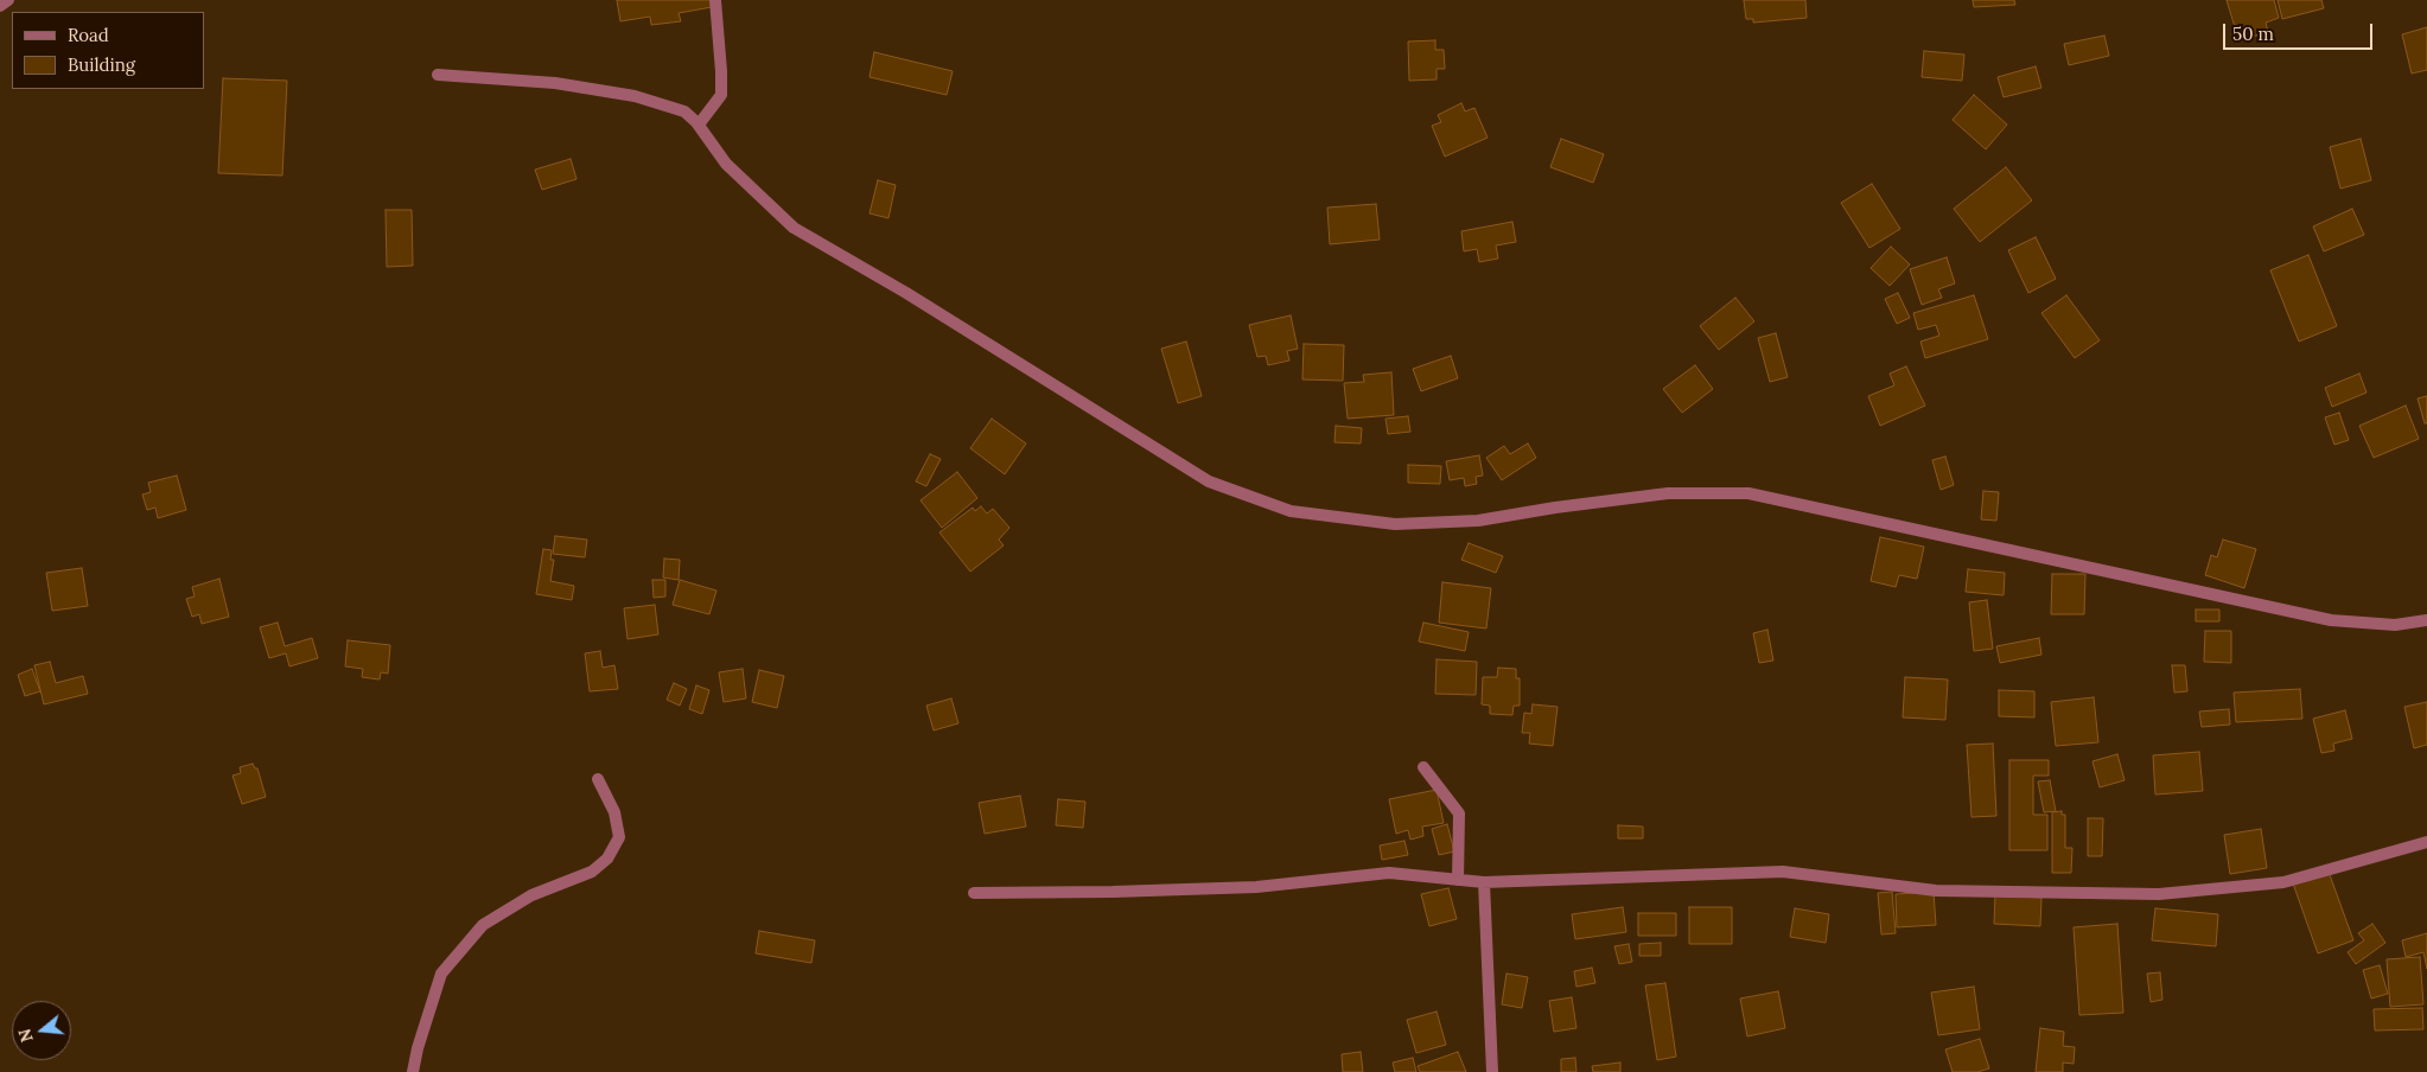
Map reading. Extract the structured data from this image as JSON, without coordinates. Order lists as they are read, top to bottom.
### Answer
{
  "legend": ["Road", "Building"],
  "scale_bar": "50 m",
  "north": "left"
}
